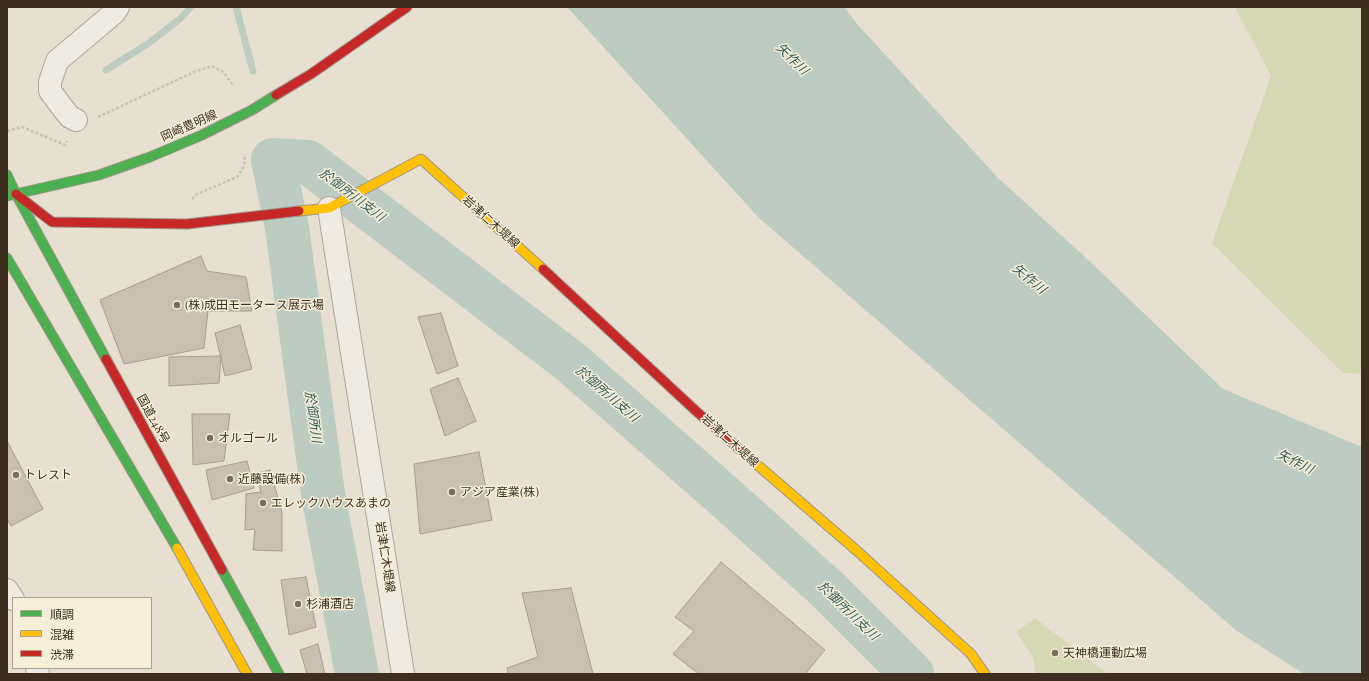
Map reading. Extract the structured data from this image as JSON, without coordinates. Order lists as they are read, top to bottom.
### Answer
{
  "streets": {
    "main road": ["岡崎豊明線", "岩津仁木堤線", "国道248号"]
  },
  "crossings": [
    ["岡崎豊明線", "国道248号"]
  ],
  "water": ["矢作川", "於御所川支川", "於御所川"],
  "places": [
    "(株)成田モータース展示場",
    "オルゴール",
    "トレスト",
    "近藤設備(株)",
    "アジア産業(株)",
    "エレックハウスあまの",
    "杉浦酒店",
    "天神橋運動広場"
  ],
  "legend": ["順調", "混雑", "渋滞"]
}
